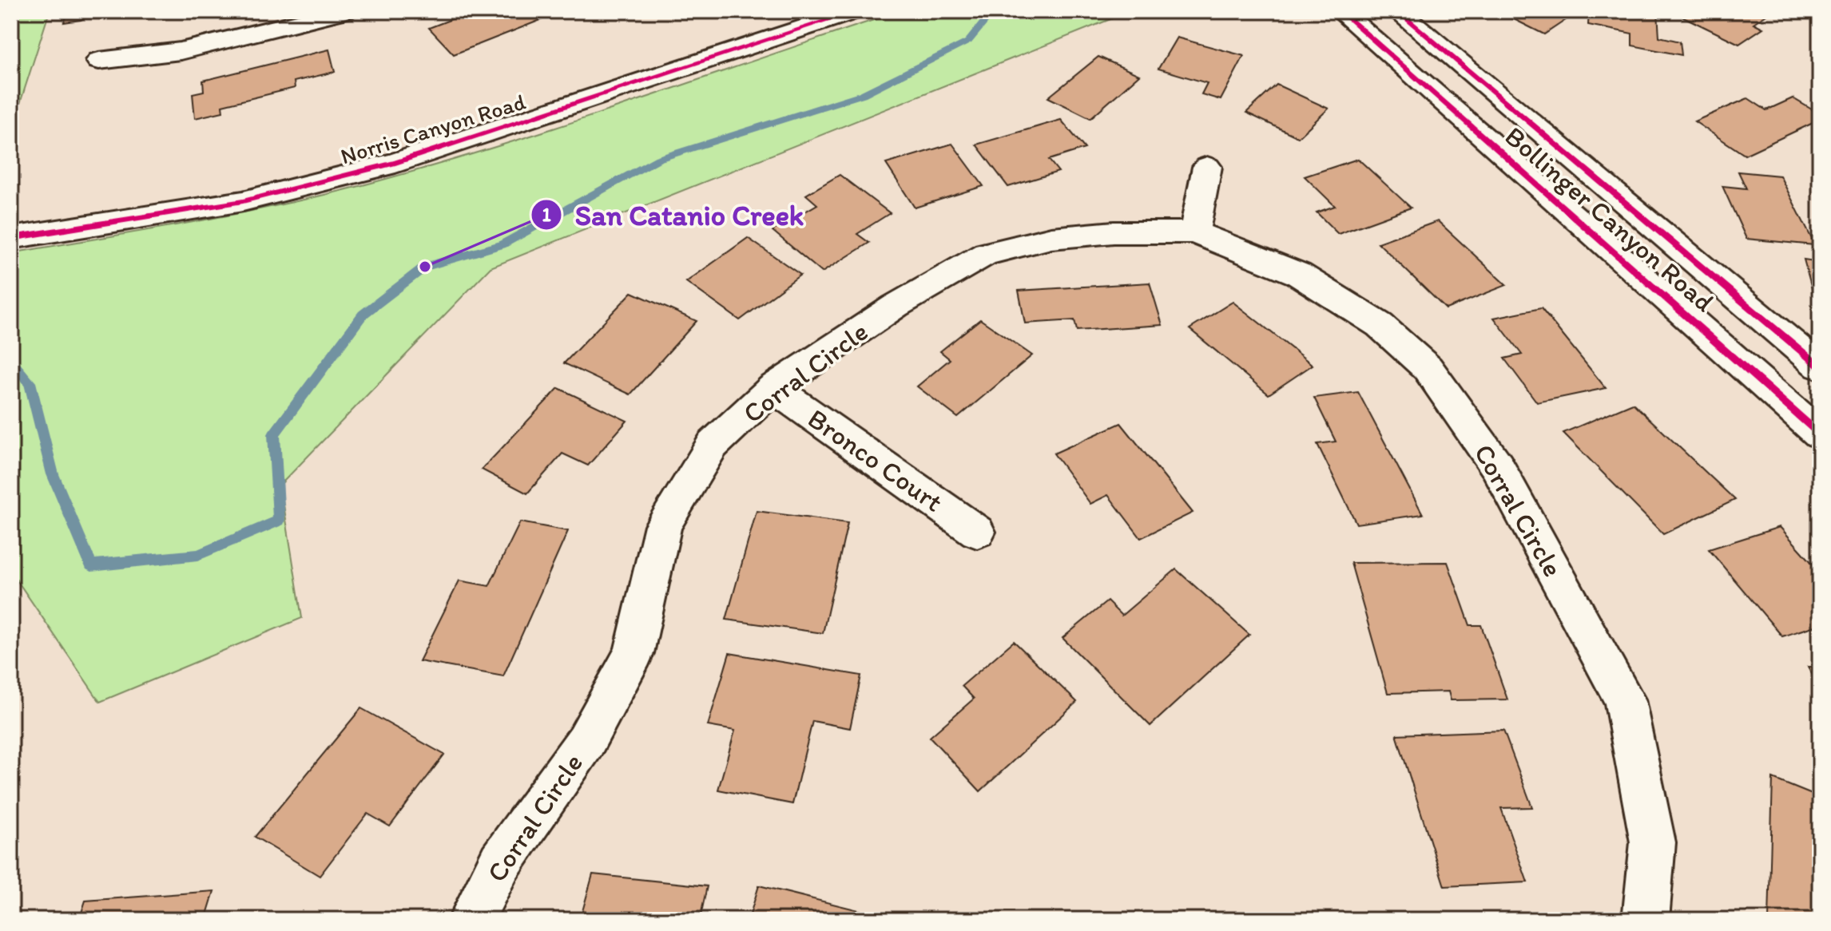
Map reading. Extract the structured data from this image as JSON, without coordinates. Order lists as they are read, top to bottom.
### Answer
{
  "streets": {
    "street": [
      "Norris Canyon Road",
      "Bollinger Canyon Road",
      "Corral Circle",
      "Bronco Court"
    ]
  },
  "crossings": [
    ["Corral Circle", "Bronco Court"]
  ],
  "places": ["San Catanio Creek"]
}
